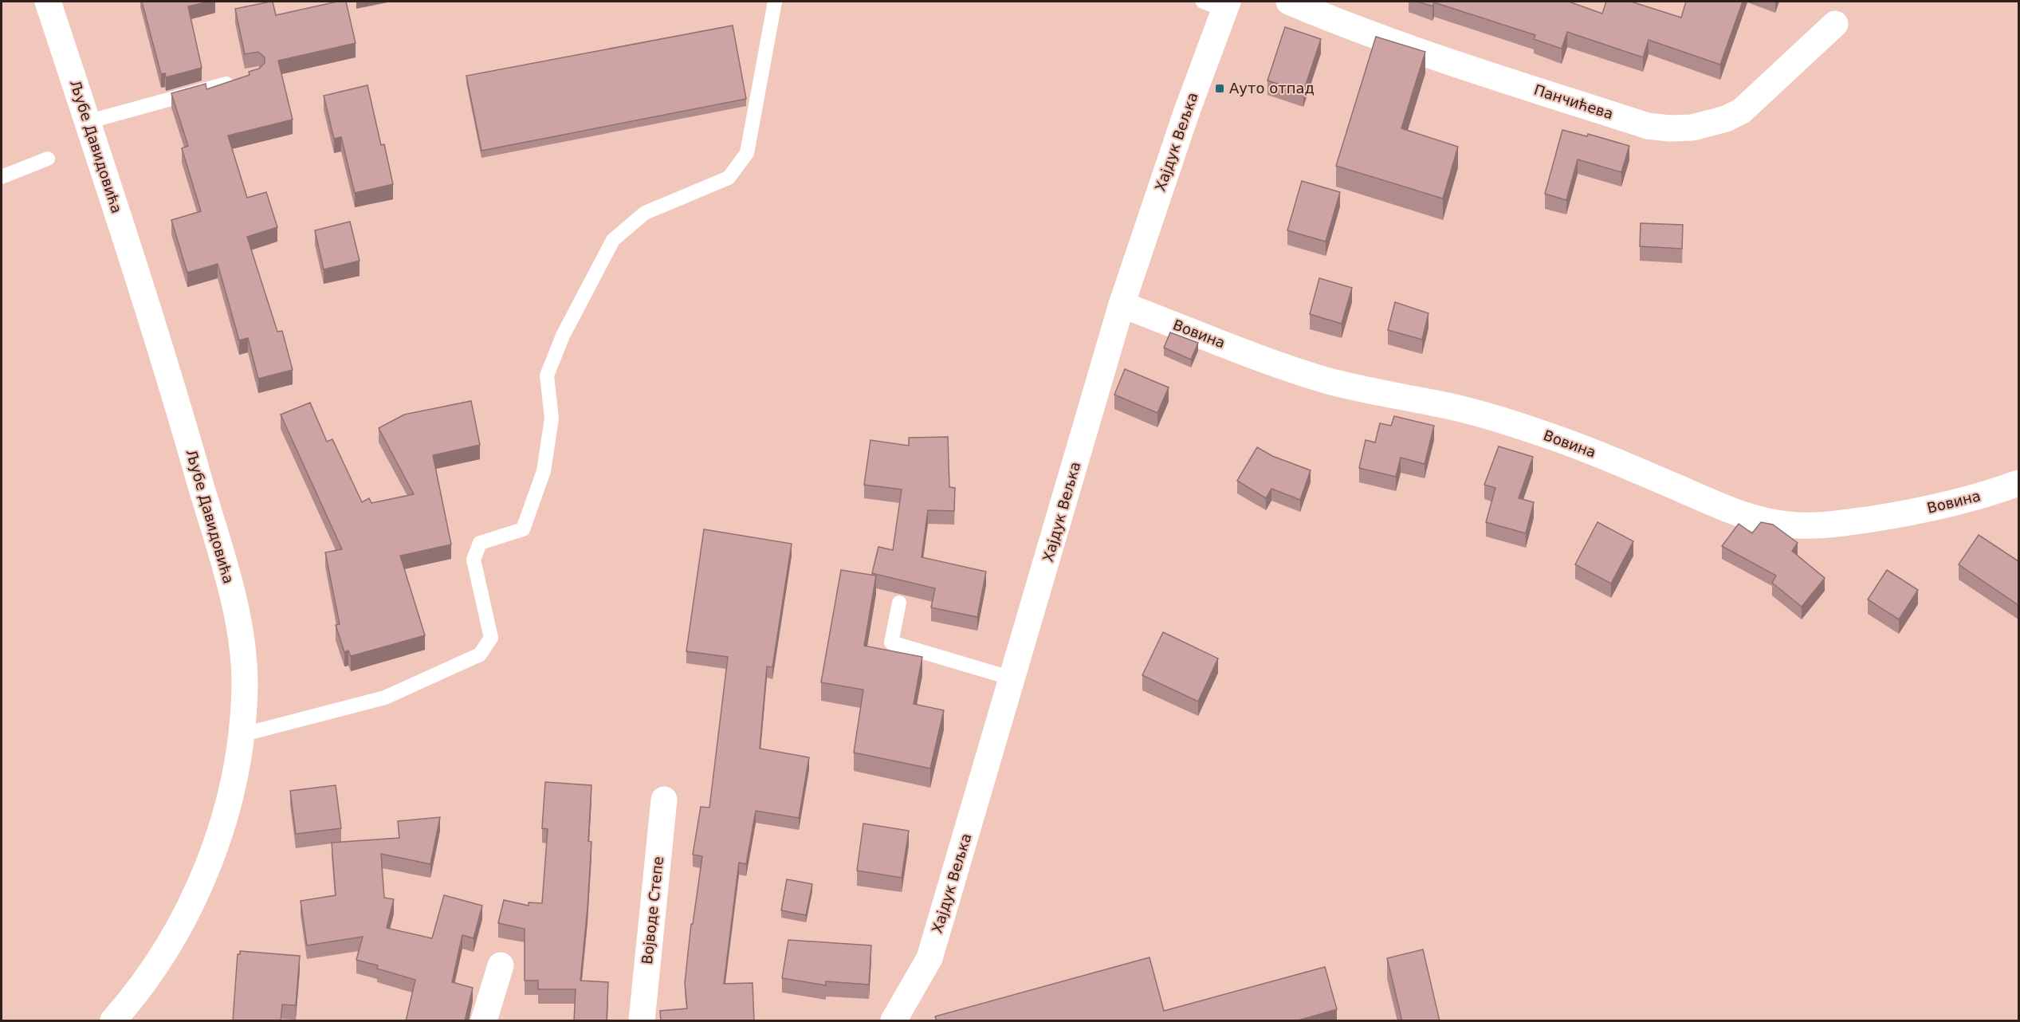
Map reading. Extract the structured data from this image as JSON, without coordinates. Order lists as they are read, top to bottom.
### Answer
{
  "streets": {
    "street": [
      "Панчићева",
      "Хајдук Вељка",
      "Љубе Давидовића",
      "Вовина",
      "Војводе Степе"
    ]
  },
  "crossings": [
    ["Хајдук Вељка", "Вовина"]
  ],
  "places": {
    "transit": ["Ауто отпад"]
  }
}
